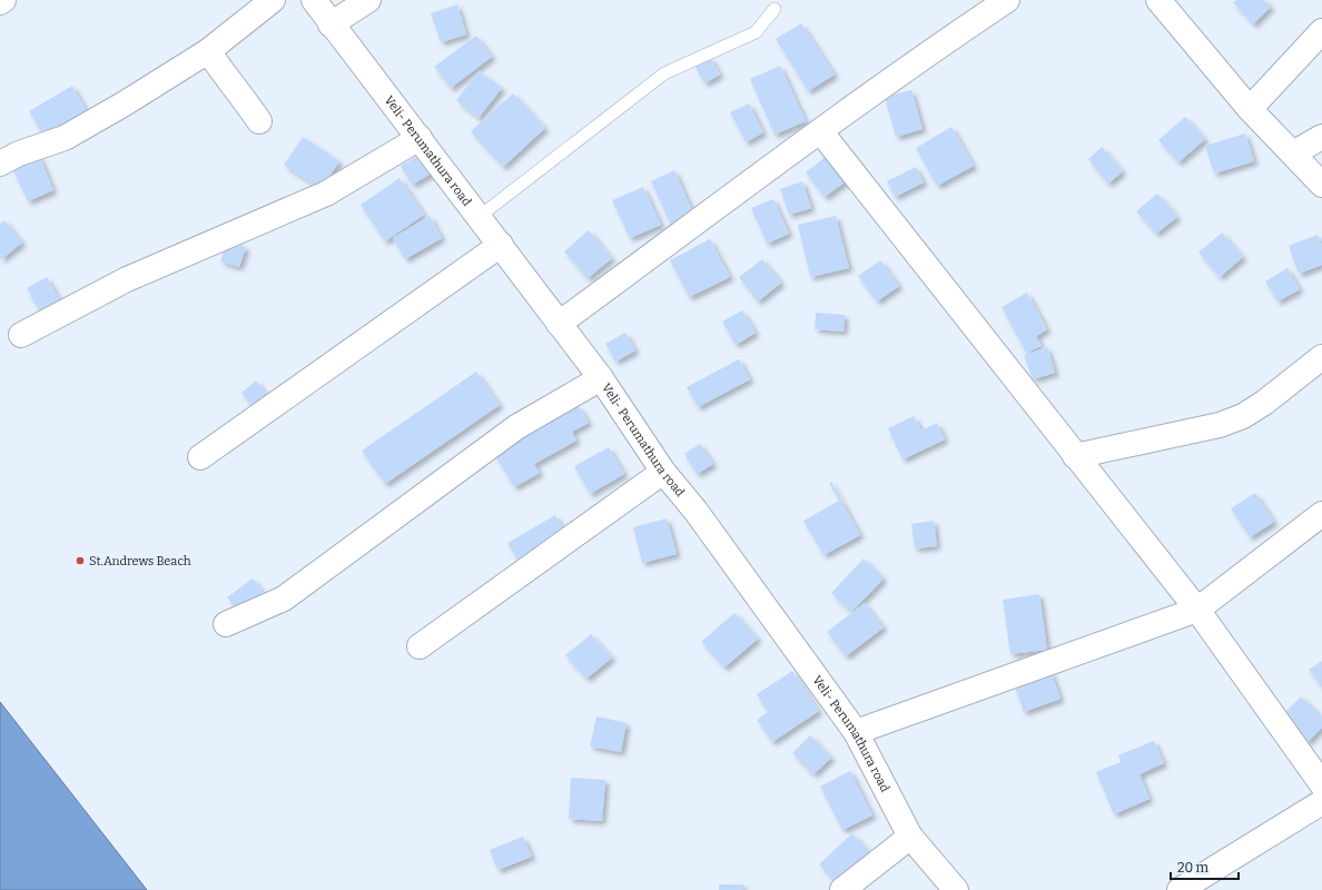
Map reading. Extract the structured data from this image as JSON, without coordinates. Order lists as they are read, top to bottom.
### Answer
{
  "streets": {
    "street": ["Veli- Perumathura road"]
  },
  "places": ["St.Andrews Beach"],
  "scale_bar": "20 m"
}
